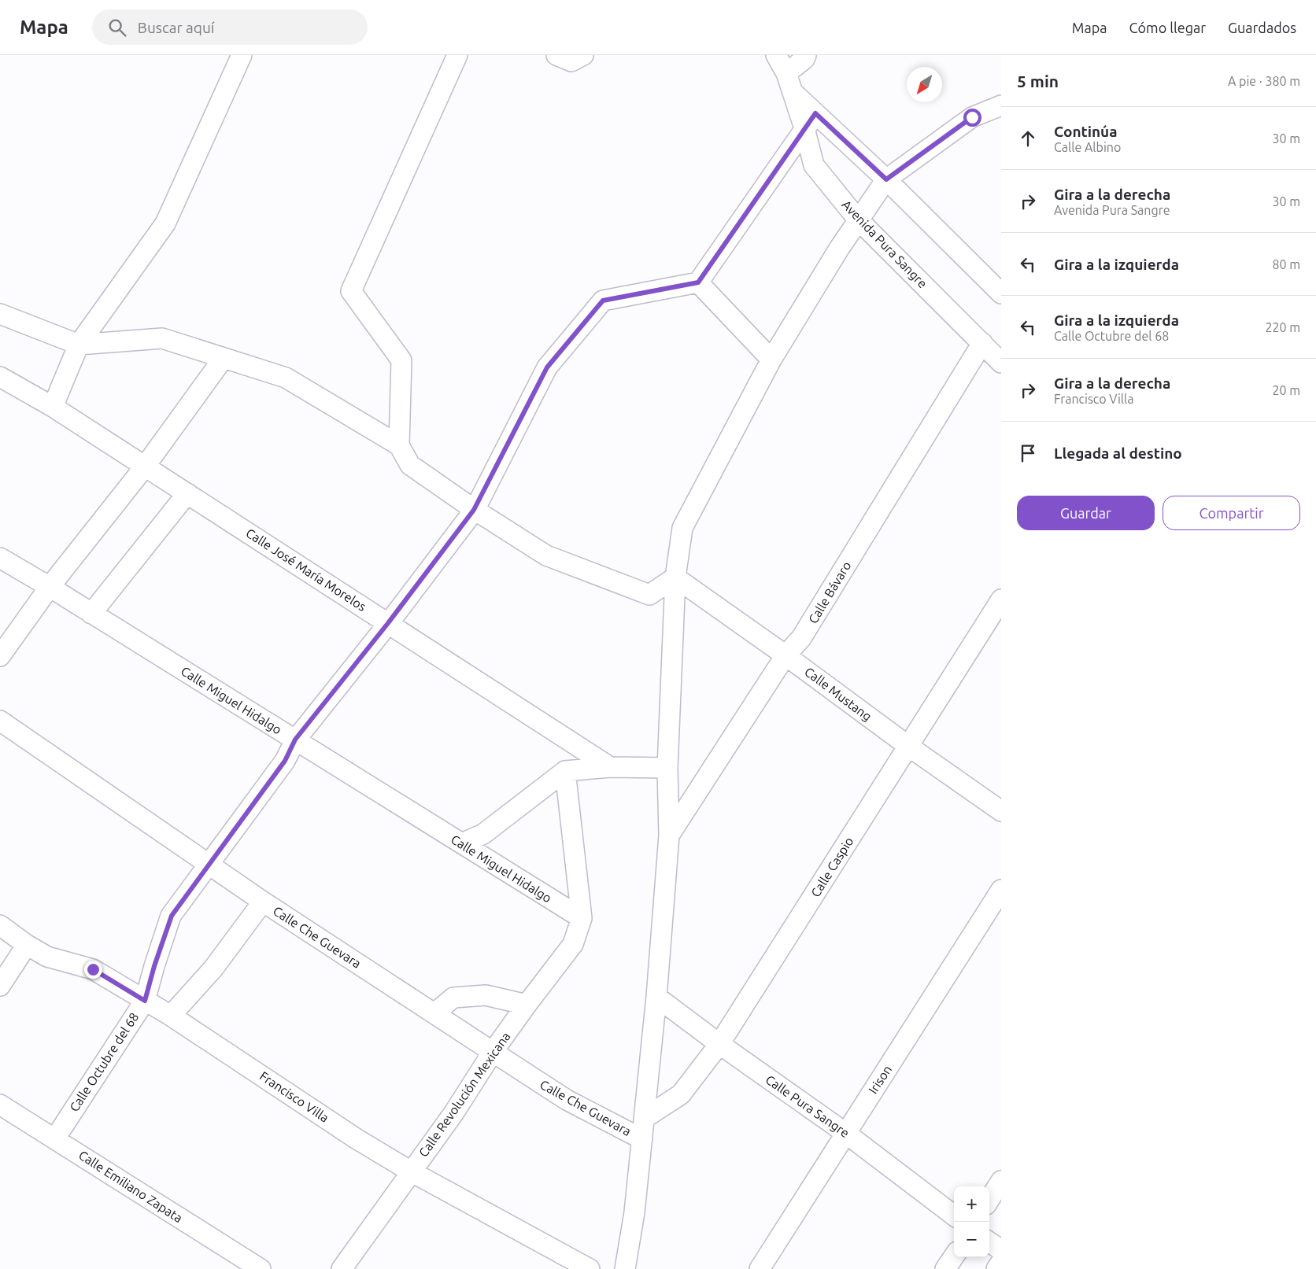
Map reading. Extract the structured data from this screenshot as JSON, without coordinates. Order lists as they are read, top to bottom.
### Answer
{
  "streets": {
    "street": [
      "Avenida Pura Sangre",
      "Calle José María Morelos",
      "Calle Bávaro",
      "Calle Mustang",
      "Calle Miguel Hidalgo",
      "Calle Caspio",
      "Calle Che Guevara",
      "Calle Octubre del 68",
      "Irison",
      "Calle Revolución Mexicana",
      "Francisco Villa",
      "Calle Pura Sangre",
      "Calle Emiliano Zapata"
    ]
  },
  "crossings": [
    ["Avenida Pura Sangre", "Calle Bávaro"],
    ["Calle José María Morelos", "Calle Octubre del 68"],
    ["Calle Bávaro", "Calle Mustang"],
    ["Calle Mustang", "Calle Caspio"],
    ["Calle Miguel Hidalgo", "Calle Octubre del 68"],
    ["Calle Miguel Hidalgo", "Calle Revolución Mexicana"],
    ["Calle Caspio", "Calle Pura Sangre"],
    ["Calle Che Guevara", "Calle Octubre del 68"],
    ["Calle Che Guevara", "Calle Revolución Mexicana"],
    ["Calle Octubre del 68", "Francisco Villa"],
    ["Calle Octubre del 68", "Calle Emiliano Zapata"],
    ["Irison", "Calle Pura Sangre"],
    ["Calle Revolución Mexicana", "Francisco Villa"]
  ],
  "north": "bottom left",
  "page": {
    "header": "Mapa",
    "search": "Buscar aquí",
    "nav": ["Mapa", "Cómo llegar", "Guardados"],
    "heading": ["5 min", "A pie · 380 m"],
    "list": [
      ["Continúa", "Calle Albino", "30 m"],
      ["Gira a la derecha", "Avenida Pura Sangre", "30 m"],
      ["Gira a la izquierda", "80 m"],
      ["Gira a la izquierda", "Calle Octubre del 68", "220 m"],
      ["Gira a la derecha", "Francisco Villa", "20 m"],
      "Llegada al destino"
    ],
    "buttons": ["Guardar", "Compartir"],
    "map_buttons": ["+", "−"]
  }
}
